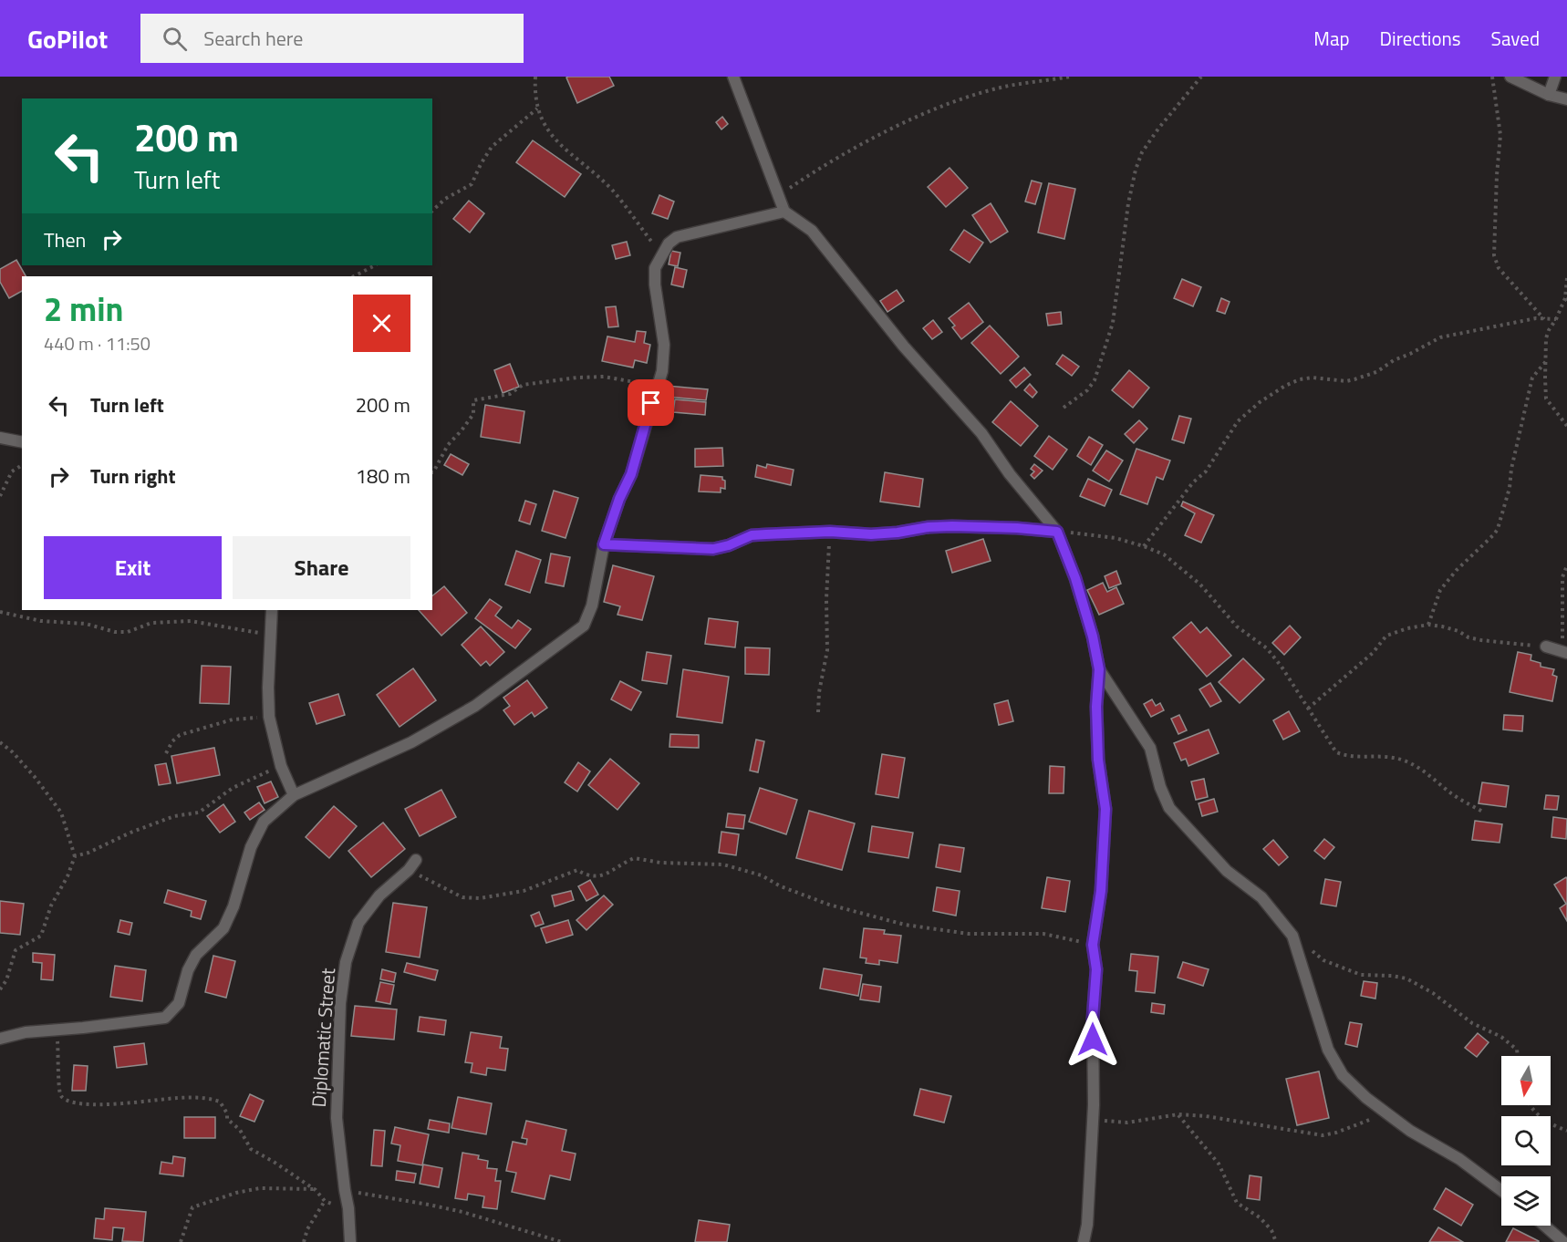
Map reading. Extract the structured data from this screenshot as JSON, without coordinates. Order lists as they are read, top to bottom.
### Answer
{
  "streets": {
    "street": ["Diplomatic Street"]
  },
  "north": "bottom",
  "page": {
    "header": "GoPilot",
    "search": "Search here",
    "nav": ["Map", "Directions", "Saved"],
    "turn": ["200 m", "Turn left"],
    "then": "Then",
    "heading": ["2 min", "440 m · 11:50"],
    "list": [
      {
        "name": "Turn left",
        "value": "200 m"
      },
      {
        "name": "Turn right",
        "value": "180 m"
      }
    ],
    "buttons": ["Exit", "Share"]
  }
}
